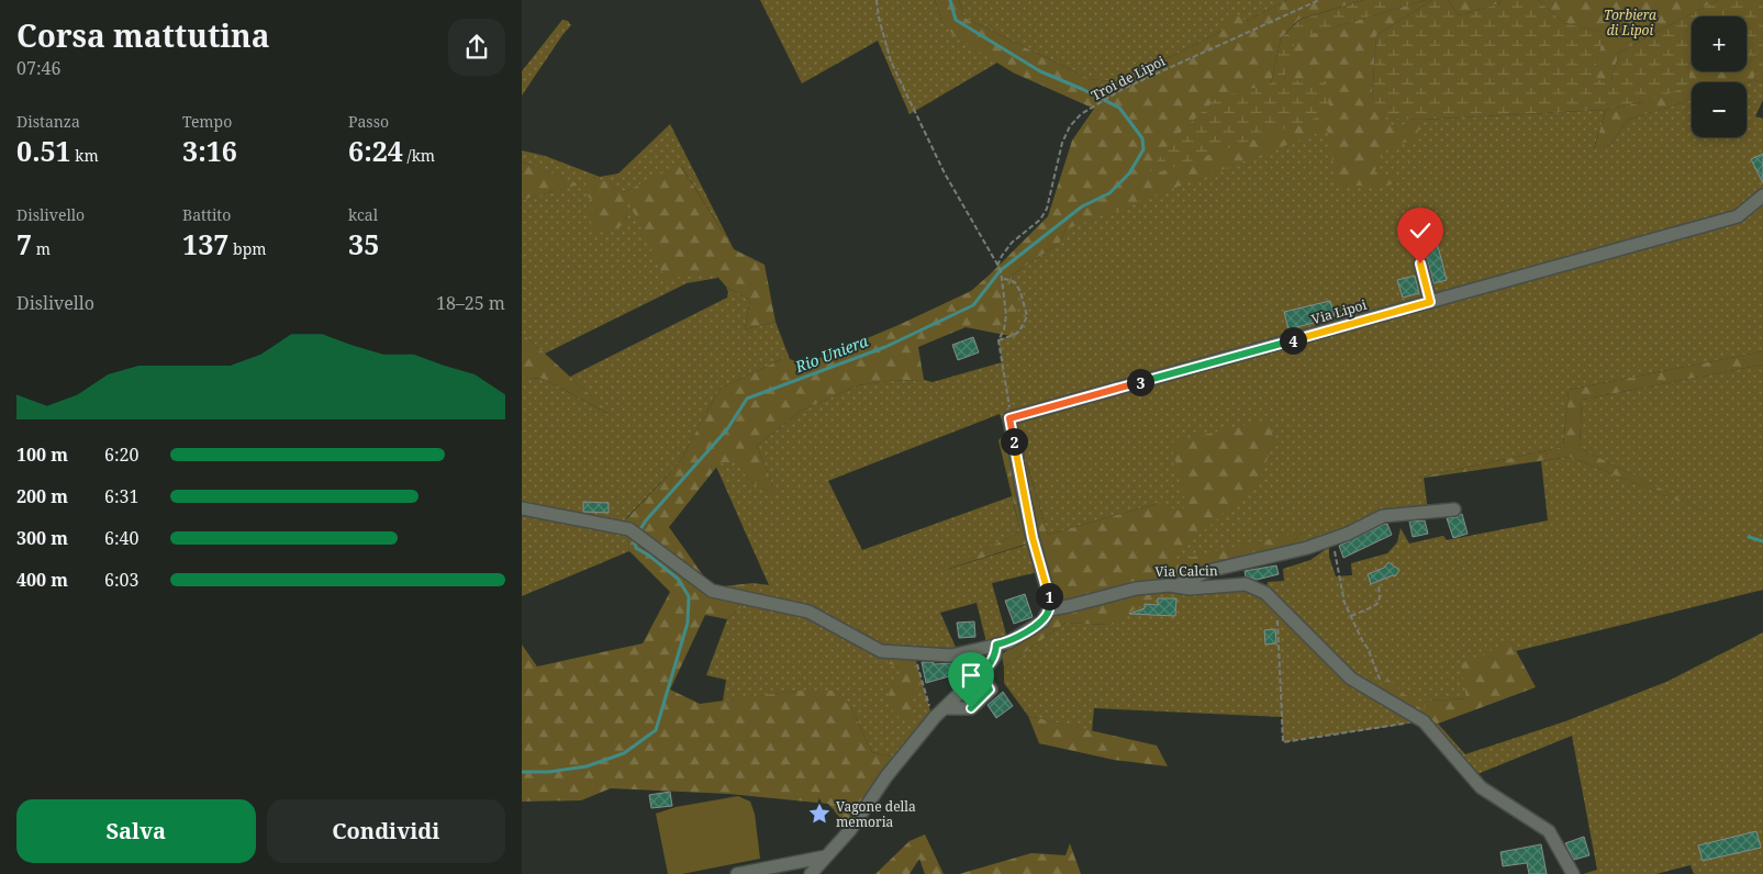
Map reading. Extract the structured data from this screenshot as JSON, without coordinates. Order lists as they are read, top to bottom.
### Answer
{
  "streets": {
    "street": ["Via Lipoi", "Via Calcin"],
    "path": ["Troi de Lipoi"]
  },
  "water": ["Rio Uniera"],
  "parks": ["Torbiera di Lipoi"],
  "places": {
    "place": ["Vagone della memoria"]
  },
  "page": {
    "heading": ["Corsa mattutina", "07:46"],
    "map_buttons": ["+", "−"],
    "stats": [
      ["Distanza", "0.51 km"],
      ["Tempo", "3:16"],
      ["Passo", "6:24 /km"],
      ["Dislivello", "7 m"],
      ["Battito", "137 bpm"],
      ["kcal", "35"]
    ],
    "chart": ["Dislivello", "18–25 m"],
    "pins": [
      "4",
      "3",
      "2",
      "1"
    ],
    "list": [
      {
        "name": "100 m",
        "note": "6:20"
      },
      {
        "name": "200 m",
        "note": "6:31"
      },
      {
        "name": "300 m",
        "note": "6:40"
      },
      {
        "name": "400 m",
        "note": "6:03"
      }
    ],
    "buttons": ["Salva", "Condividi"]
  }
}
